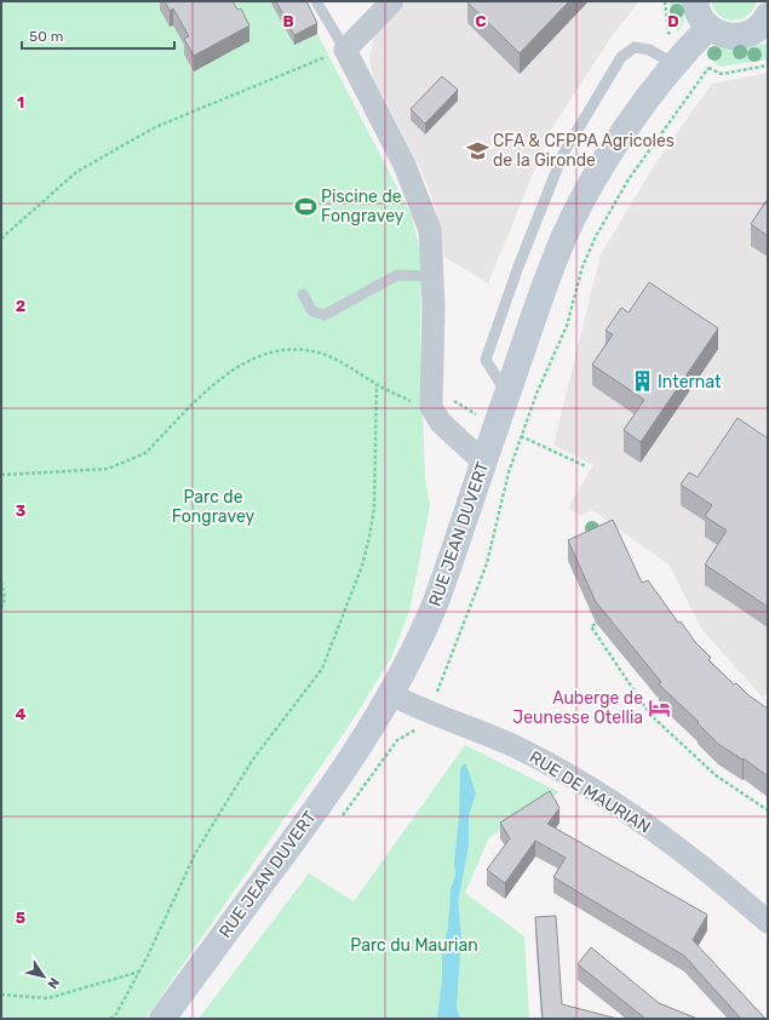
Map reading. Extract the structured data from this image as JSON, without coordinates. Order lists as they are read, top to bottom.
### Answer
{
  "streets": {
    "street": ["RUE JEAN DUVERT", "RUE DE MAURIAN"]
  },
  "crossings": [
    ["RUE JEAN DUVERT", "RUE DE MAURIAN"]
  ],
  "parks": ["Parc de Fongravey", "Parc du Maurian"],
  "places": {
    "school or university": ["CFA & CFPPA Agricoles de la Gironde"],
    "sports": ["Piscine de Fongravey"],
    "building": ["Internat"],
    "hotel": ["Auberge de Jeunesse Otellia"]
  },
  "scale_bar": "50 m",
  "north": "bottom right",
  "grid": {
    "columns": ["B", "C", "D"],
    "rows": [
      "1",
      "2",
      "3",
      "4",
      "5"
    ]
  }
}
